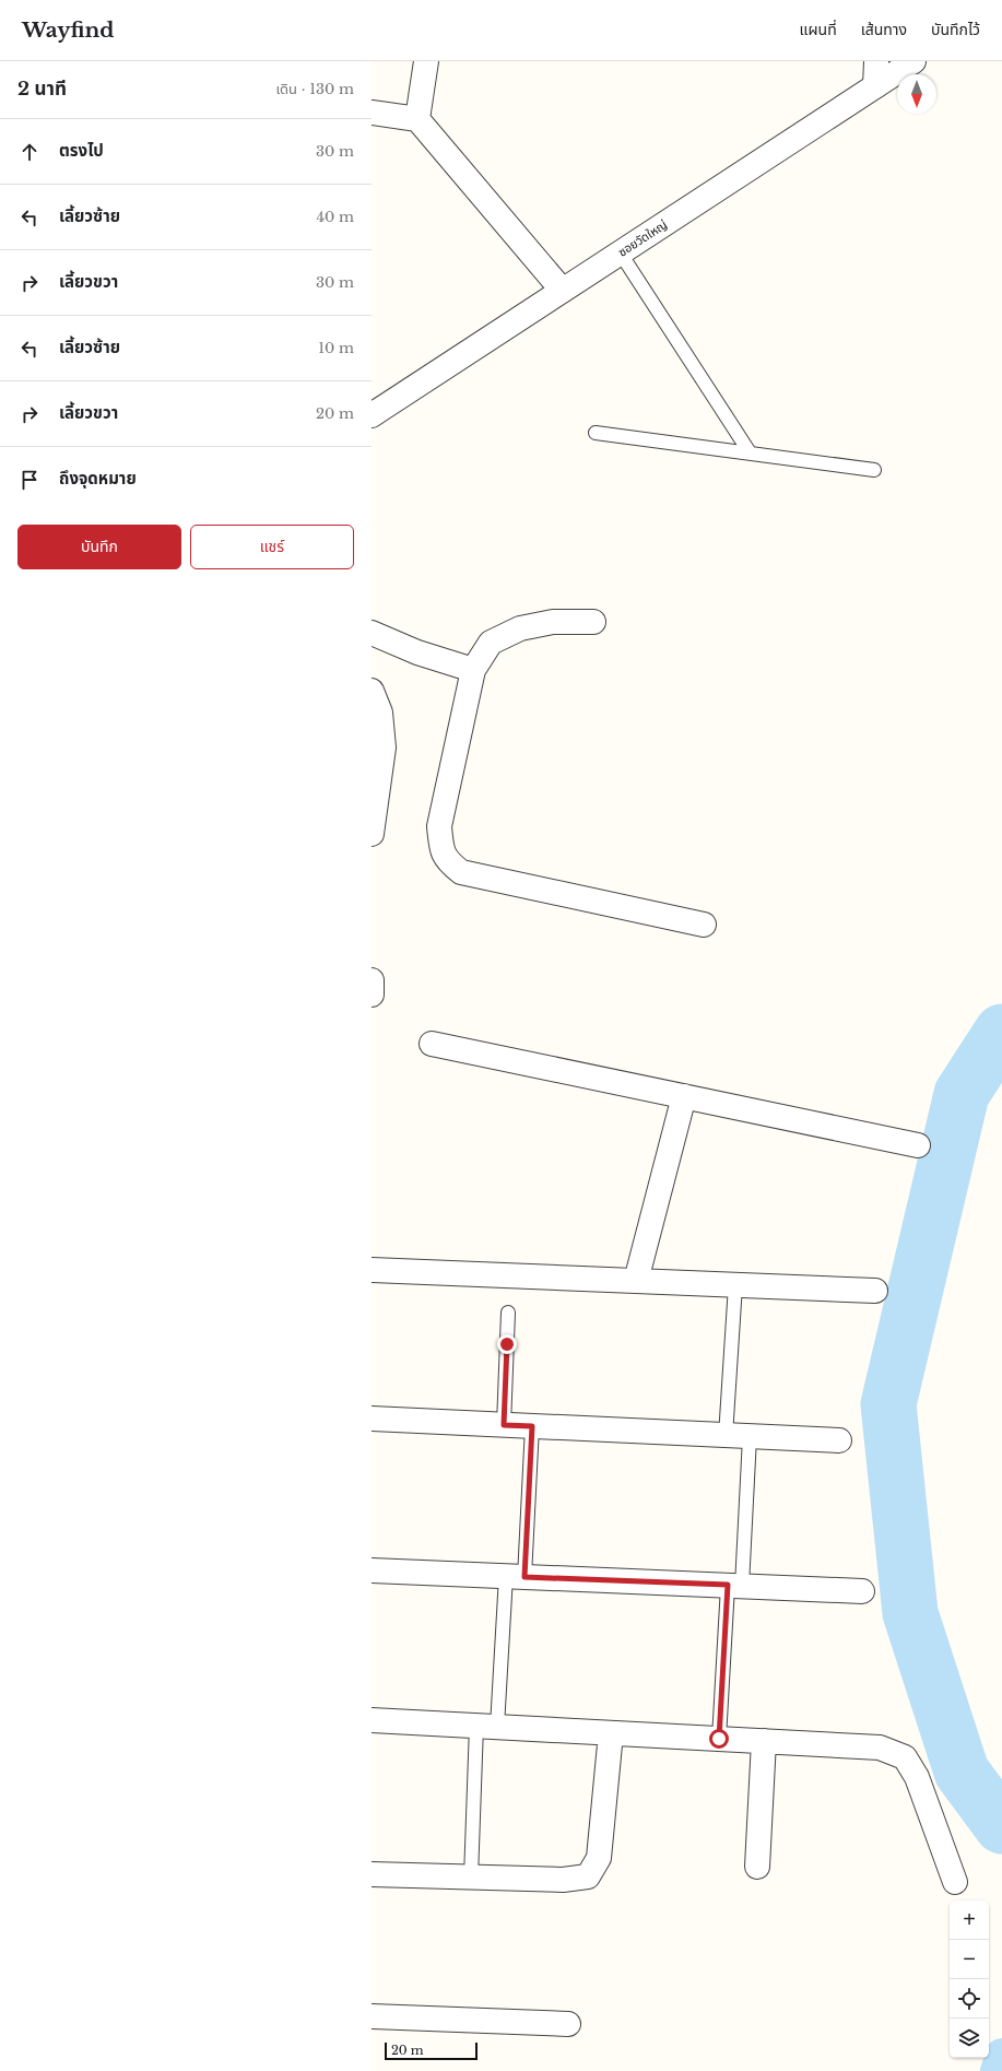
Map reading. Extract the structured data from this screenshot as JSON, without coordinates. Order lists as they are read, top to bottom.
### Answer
{
  "streets": {
    "street": ["ซอยวัดใหญ่"]
  },
  "scale_bar": "20 m",
  "north": "bottom",
  "page": {
    "header": "Wayfind",
    "nav": ["แผนที่", "เส้นทาง", "บันทึกไว้"],
    "heading": ["2 นาที", "เดิน · 130 m"],
    "list": [
      ["ตรงไป", "30 m"],
      ["เลี้ยวซ้าย", "40 m"],
      ["เลี้ยวขวา", "30 m"],
      ["เลี้ยวซ้าย", "10 m"],
      ["เลี้ยวขวา", "20 m"],
      "ถึงจุดหมาย"
    ],
    "buttons": ["บันทึก", "แชร์"],
    "map_buttons": ["+", "−"],
    "scale": "20 m"
  }
}
